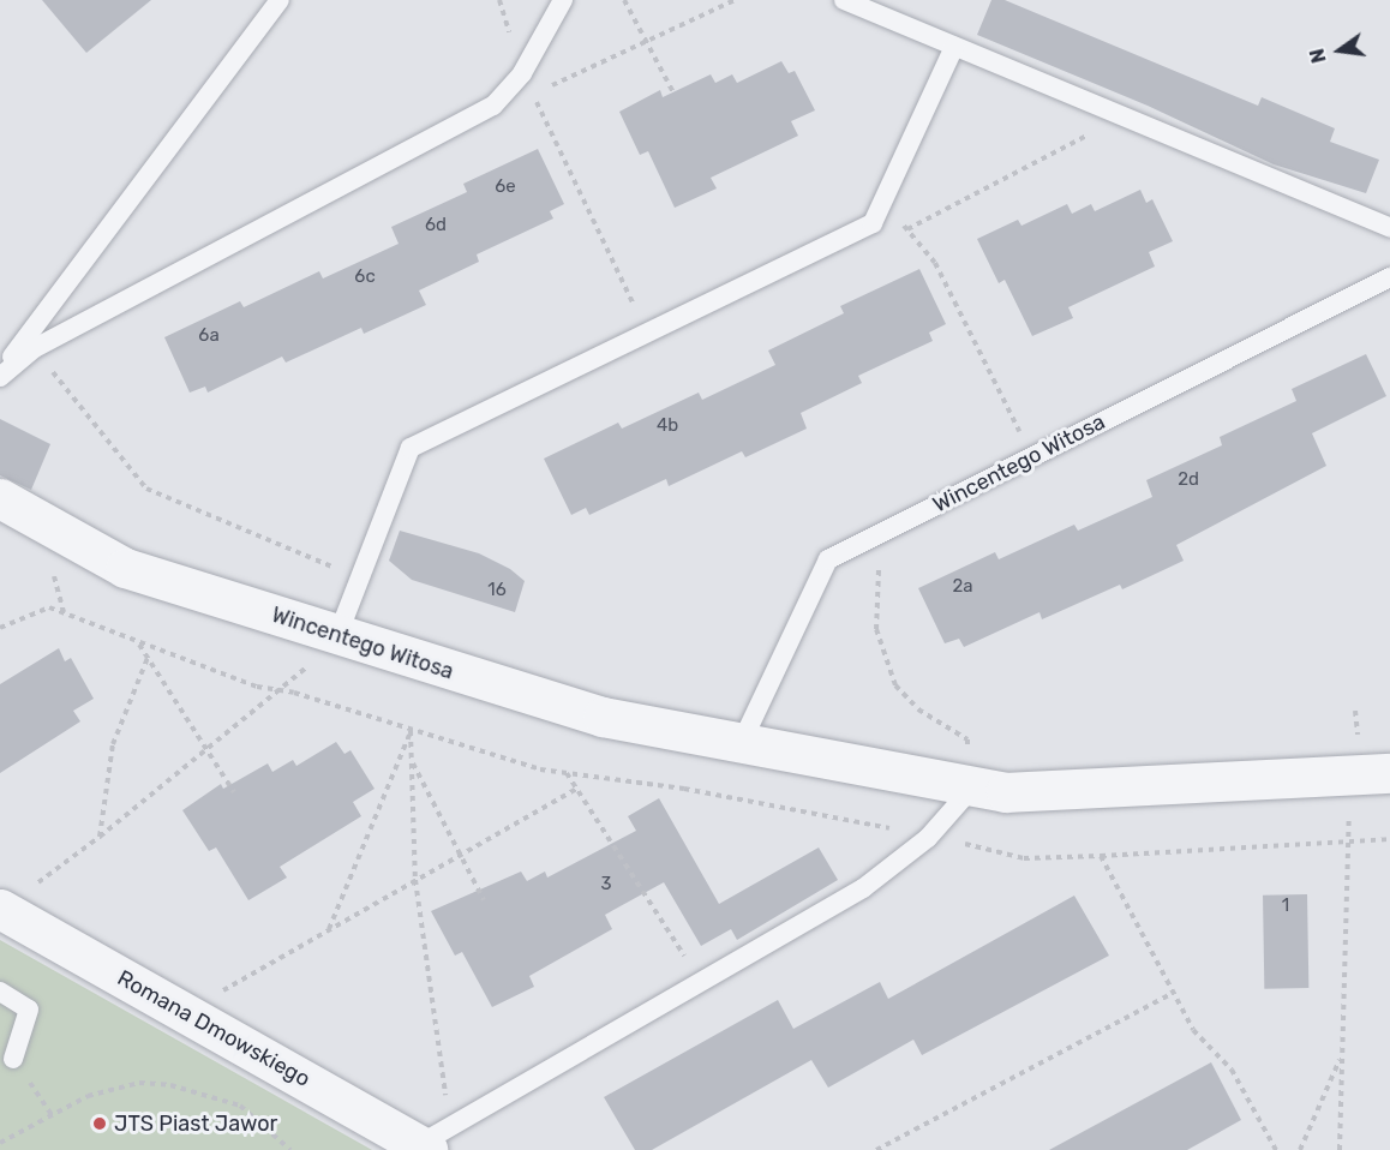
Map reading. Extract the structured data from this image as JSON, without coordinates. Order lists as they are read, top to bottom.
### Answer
{
  "streets": {
    "street": ["Wincentego Witosa", "Romana Dmowskiego"]
  },
  "places": ["JTS Piast Jawor"],
  "house_numbers": [
    "6e",
    "6d",
    "6c",
    "6a",
    "4b",
    "2d",
    "2a",
    "16",
    "3",
    "1"
  ],
  "north": "left"
}
